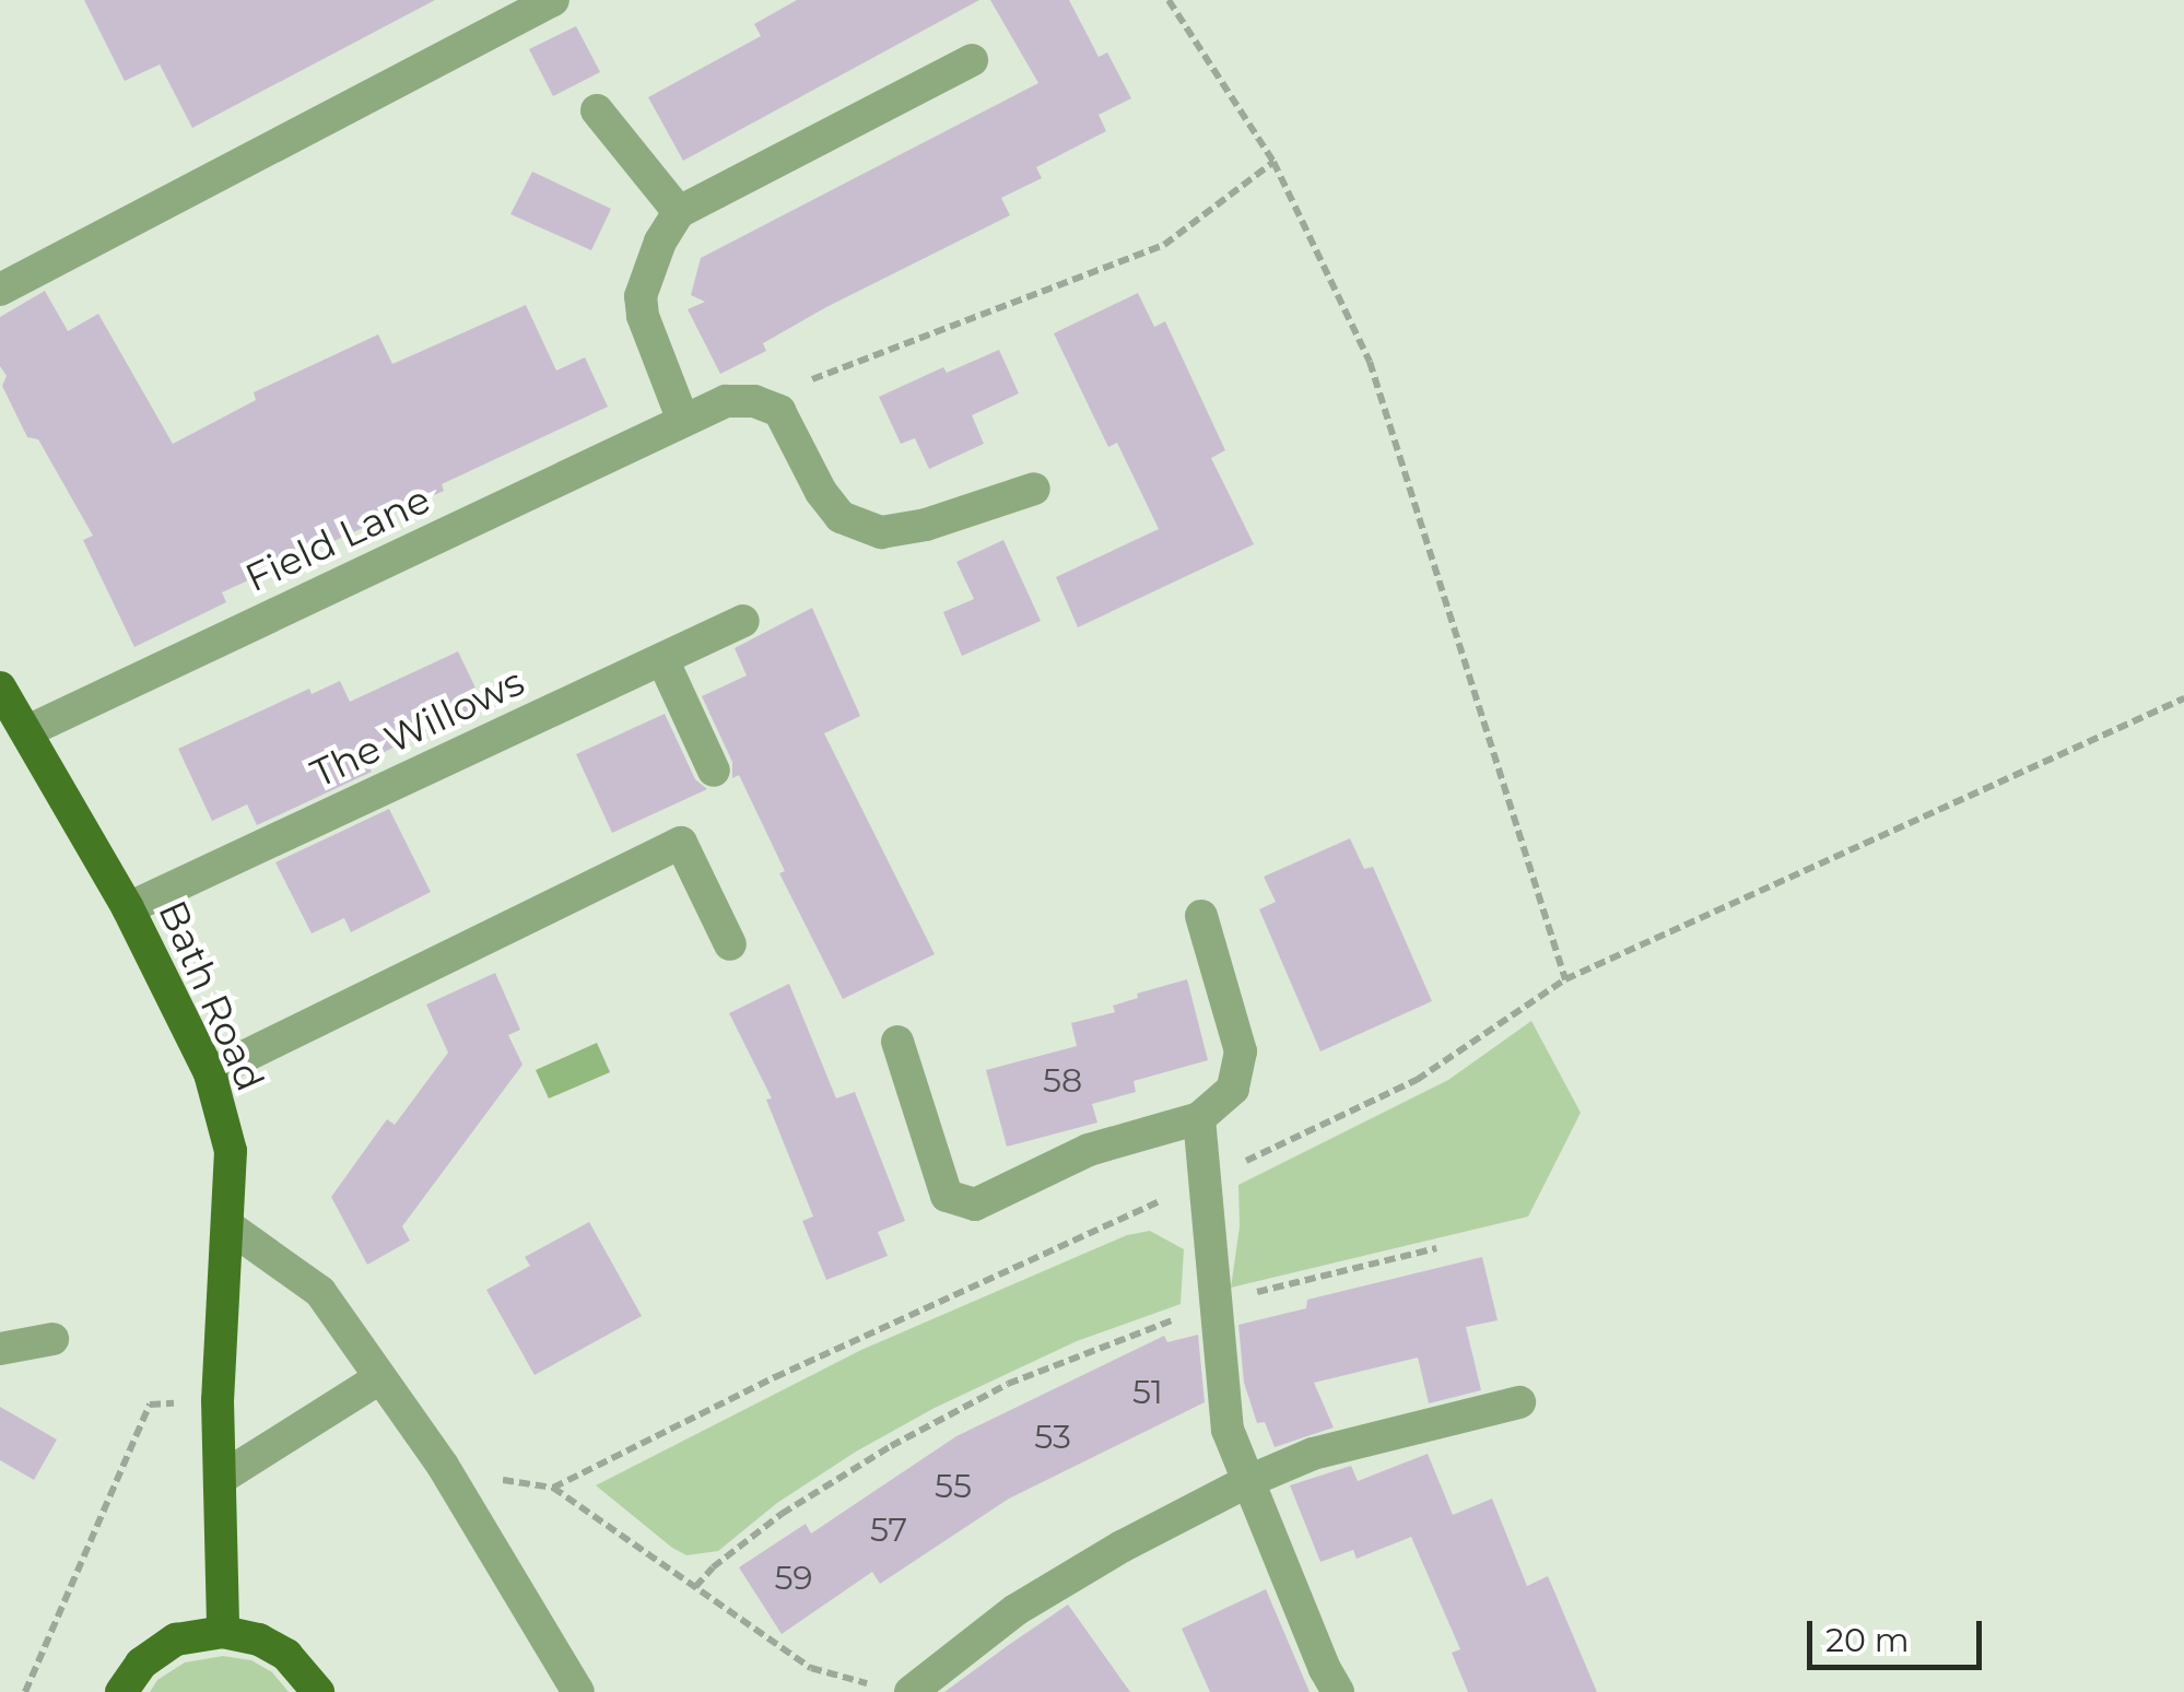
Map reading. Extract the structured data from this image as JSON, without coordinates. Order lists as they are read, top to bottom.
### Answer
{
  "streets": {
    "main road": ["Bath Road"],
    "street": ["Field Lane", "The Willows"]
  },
  "crossings": [
    ["Field Lane", "Bath Road"],
    ["The Willows", "Bath Road"]
  ],
  "house_numbers": [
    "58",
    "51",
    "53",
    "55",
    "57",
    "59"
  ],
  "scale_bar": "20 m"
}
